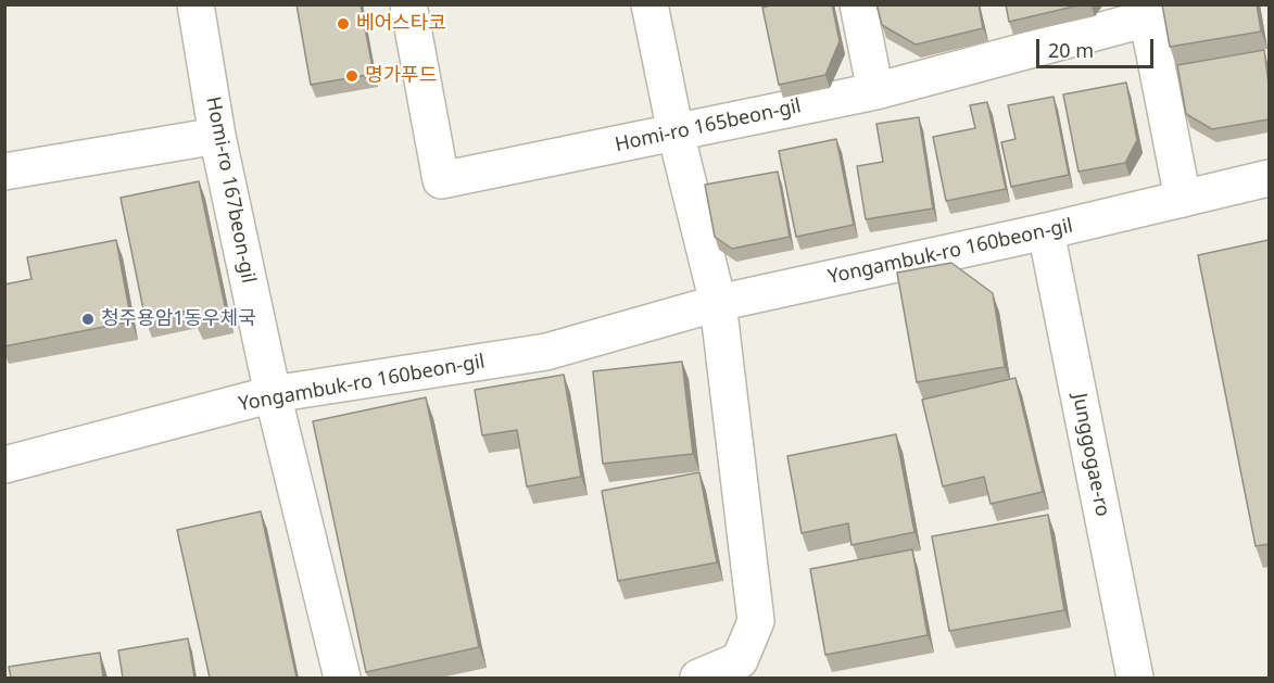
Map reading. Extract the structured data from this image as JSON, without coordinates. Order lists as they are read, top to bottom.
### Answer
{
  "streets": {
    "street": [
      "Homi-ro 165beon-gil",
      "Homi-ro 167beon-gil",
      "Yongambuk-ro 160beon-gil",
      "Junggogae-ro"
    ]
  },
  "crossings": [
    ["Homi-ro 167beon-gil", "Yongambuk-ro 160beon-gil"],
    ["Yongambuk-ro 160beon-gil", "Junggogae-ro"]
  ],
  "places": ["베어스타코", "명가푸드", "청주용암1동우체국"],
  "scale_bar": "20 m"
}
